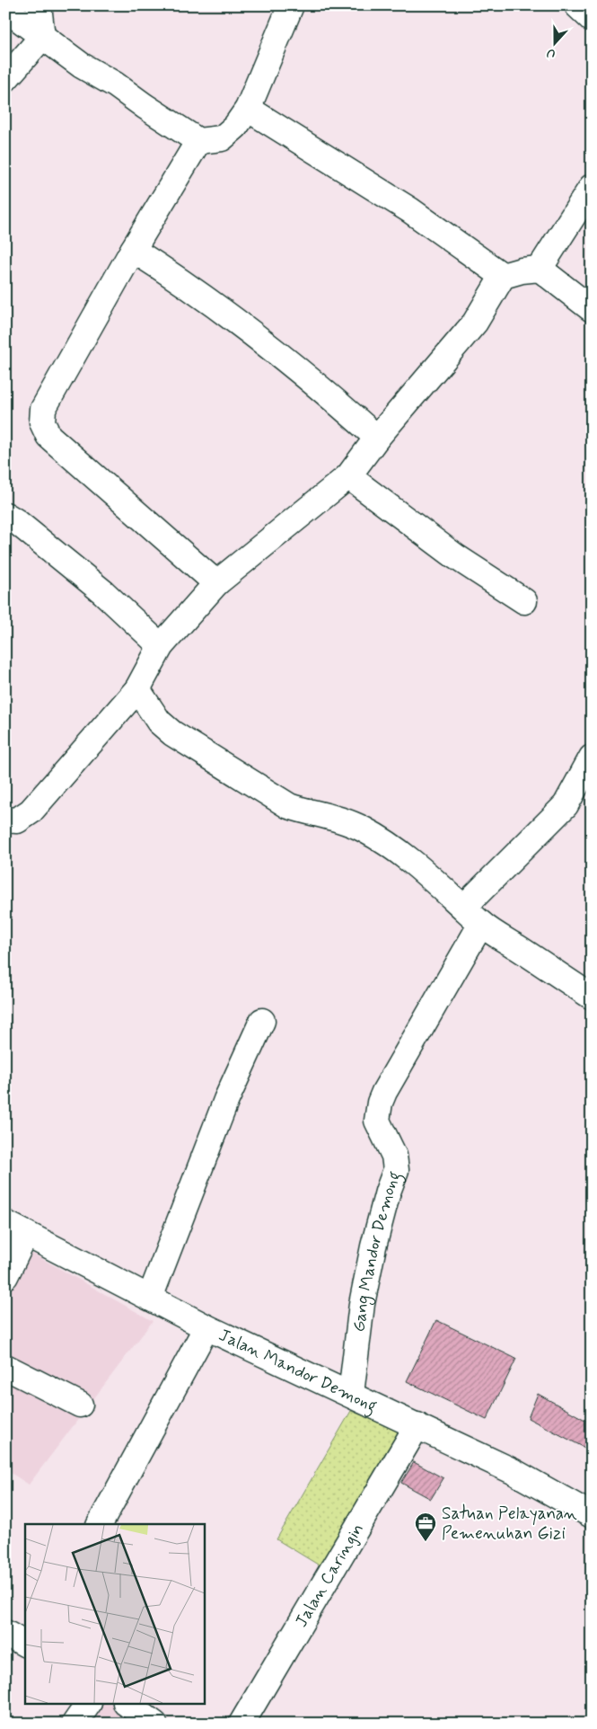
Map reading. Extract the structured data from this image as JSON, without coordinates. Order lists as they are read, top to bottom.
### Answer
{
  "streets": {
    "street": ["Gang Mandor Demong", "Jalan Mandor Demong", "Jalan Caringin"]
  },
  "crossings": [
    ["Gang Mandor Demong", "Jalan Mandor Demong"],
    ["Jalan Mandor Demong", "Jalan Caringin"]
  ],
  "places": {
    "office": ["Satuan Pelayanan Pemenuhan Gizi"]
  },
  "north": "bottom"
}
